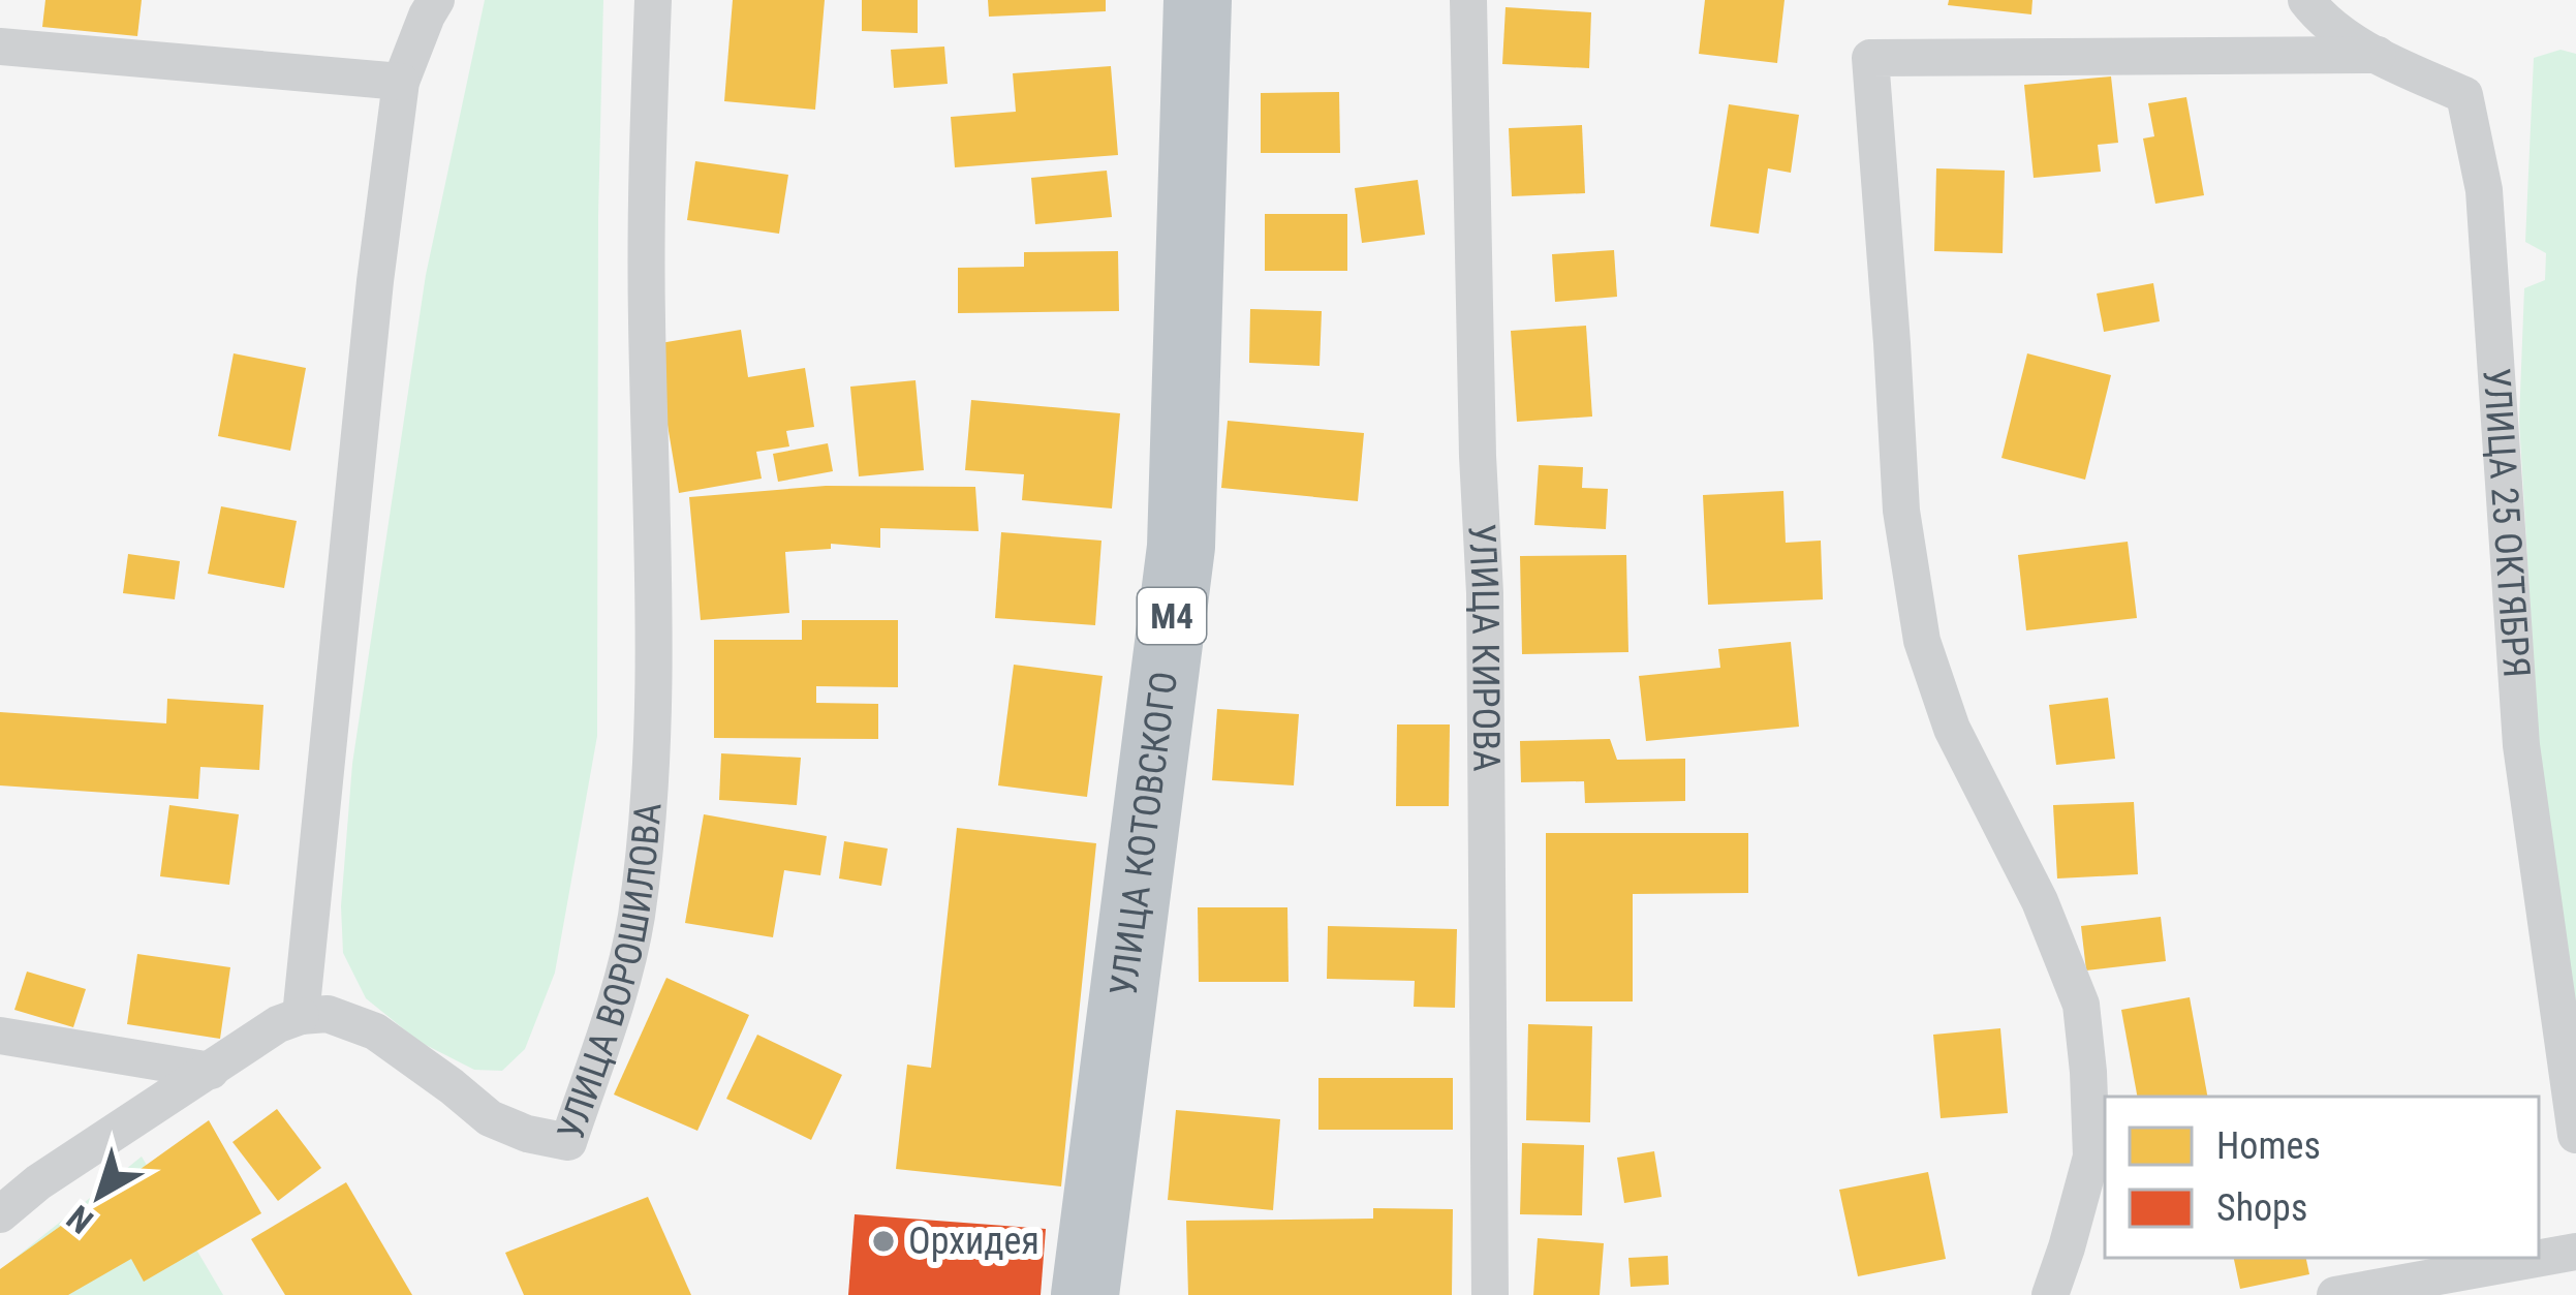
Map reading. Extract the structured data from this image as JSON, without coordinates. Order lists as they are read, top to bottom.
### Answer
{
  "streets": {
    "highway": ["M4", "УЛИЦА КОТОВСКОГО"],
    "street": ["УЛИЦА 25 ОКТЯБРЯ", "УЛИЦА КИРОВА", "УЛИЦА ВОРОШИЛОВА"]
  },
  "places": ["Орхидея"],
  "legend": ["Homes", "Shops"],
  "north": "bottom left"
}
